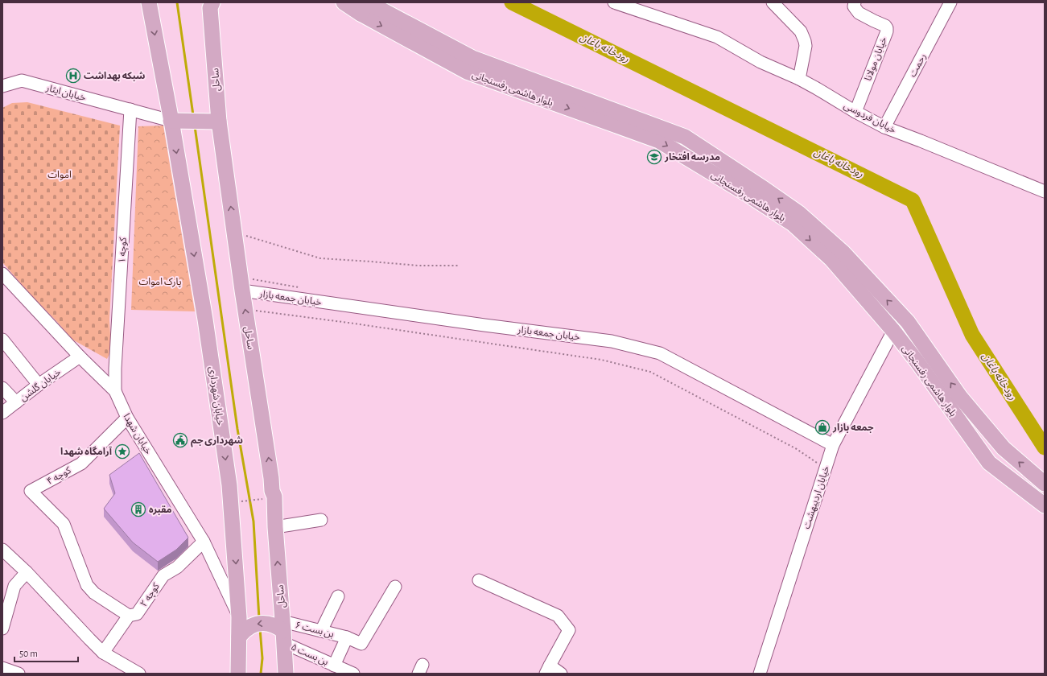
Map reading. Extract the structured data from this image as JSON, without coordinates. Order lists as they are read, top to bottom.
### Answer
{
  "streets": {
    "main road": ["ساحل", "بلوار هاشمی رفسنجانی", "خیابان شهرداری"],
    "street": [
      "خیابان مولانا",
      "رحمت",
      "خیابان ایثار",
      "خیابان فردوسی",
      "کوچه ۱",
      "خیابان جمعه بازار",
      "خیابان گلشن",
      "خیابان شهدا",
      "کوچه ۴",
      "خیابان اردیبهشت",
      "کوچه ۲",
      "بن بست ۶",
      "بن بست ۵"
    ]
  },
  "crossings": [
    ["خیابان مولانا", "خیابان فردوسی"],
    ["رحمت", "خیابان فردوسی"],
    ["ساحل", "خیابان جمعه بازار"],
    ["ساحل", "بن بست ۶"],
    ["ساحل", "بن بست ۵"],
    ["بلوار هاشمی رفسنجانی", "خیابان اردیبهشت"],
    ["خیابان ایثار", "کوچه ۱"],
    ["خیابان ایثار", "خیابان شهرداری"],
    ["کوچه ۱", "خیابان شهدا"],
    ["خیابان جمعه بازار", "خیابان اردیبهشت"],
    ["خیابان گلشن", "خیابان شهدا"],
    ["خیابان شهرداری", "خیابان شهدا"],
    ["خیابان شهدا", "کوچه ۴"],
    ["خیابان شهدا", "کوچه ۲"],
    ["کوچه ۴", "کوچه ۲"],
    ["بن بست ۶", "بن بست ۵"]
  ],
  "one_way": ["ساحل", "خیابان شهرداری"],
  "water": ["رودخانه باغان"],
  "parks": ["اموات", "پارک اموات"],
  "places": {
    "hospital": ["شبکه بهداشت"],
    "school or university": ["مدرسه افتخار"],
    "shop": ["جمعه بازار"],
    "public building": ["شهرداری جم"],
    "place": ["آرامگاه شهدا"],
    "building": ["مقبره"]
  },
  "scale_bar": "50 m"
}
